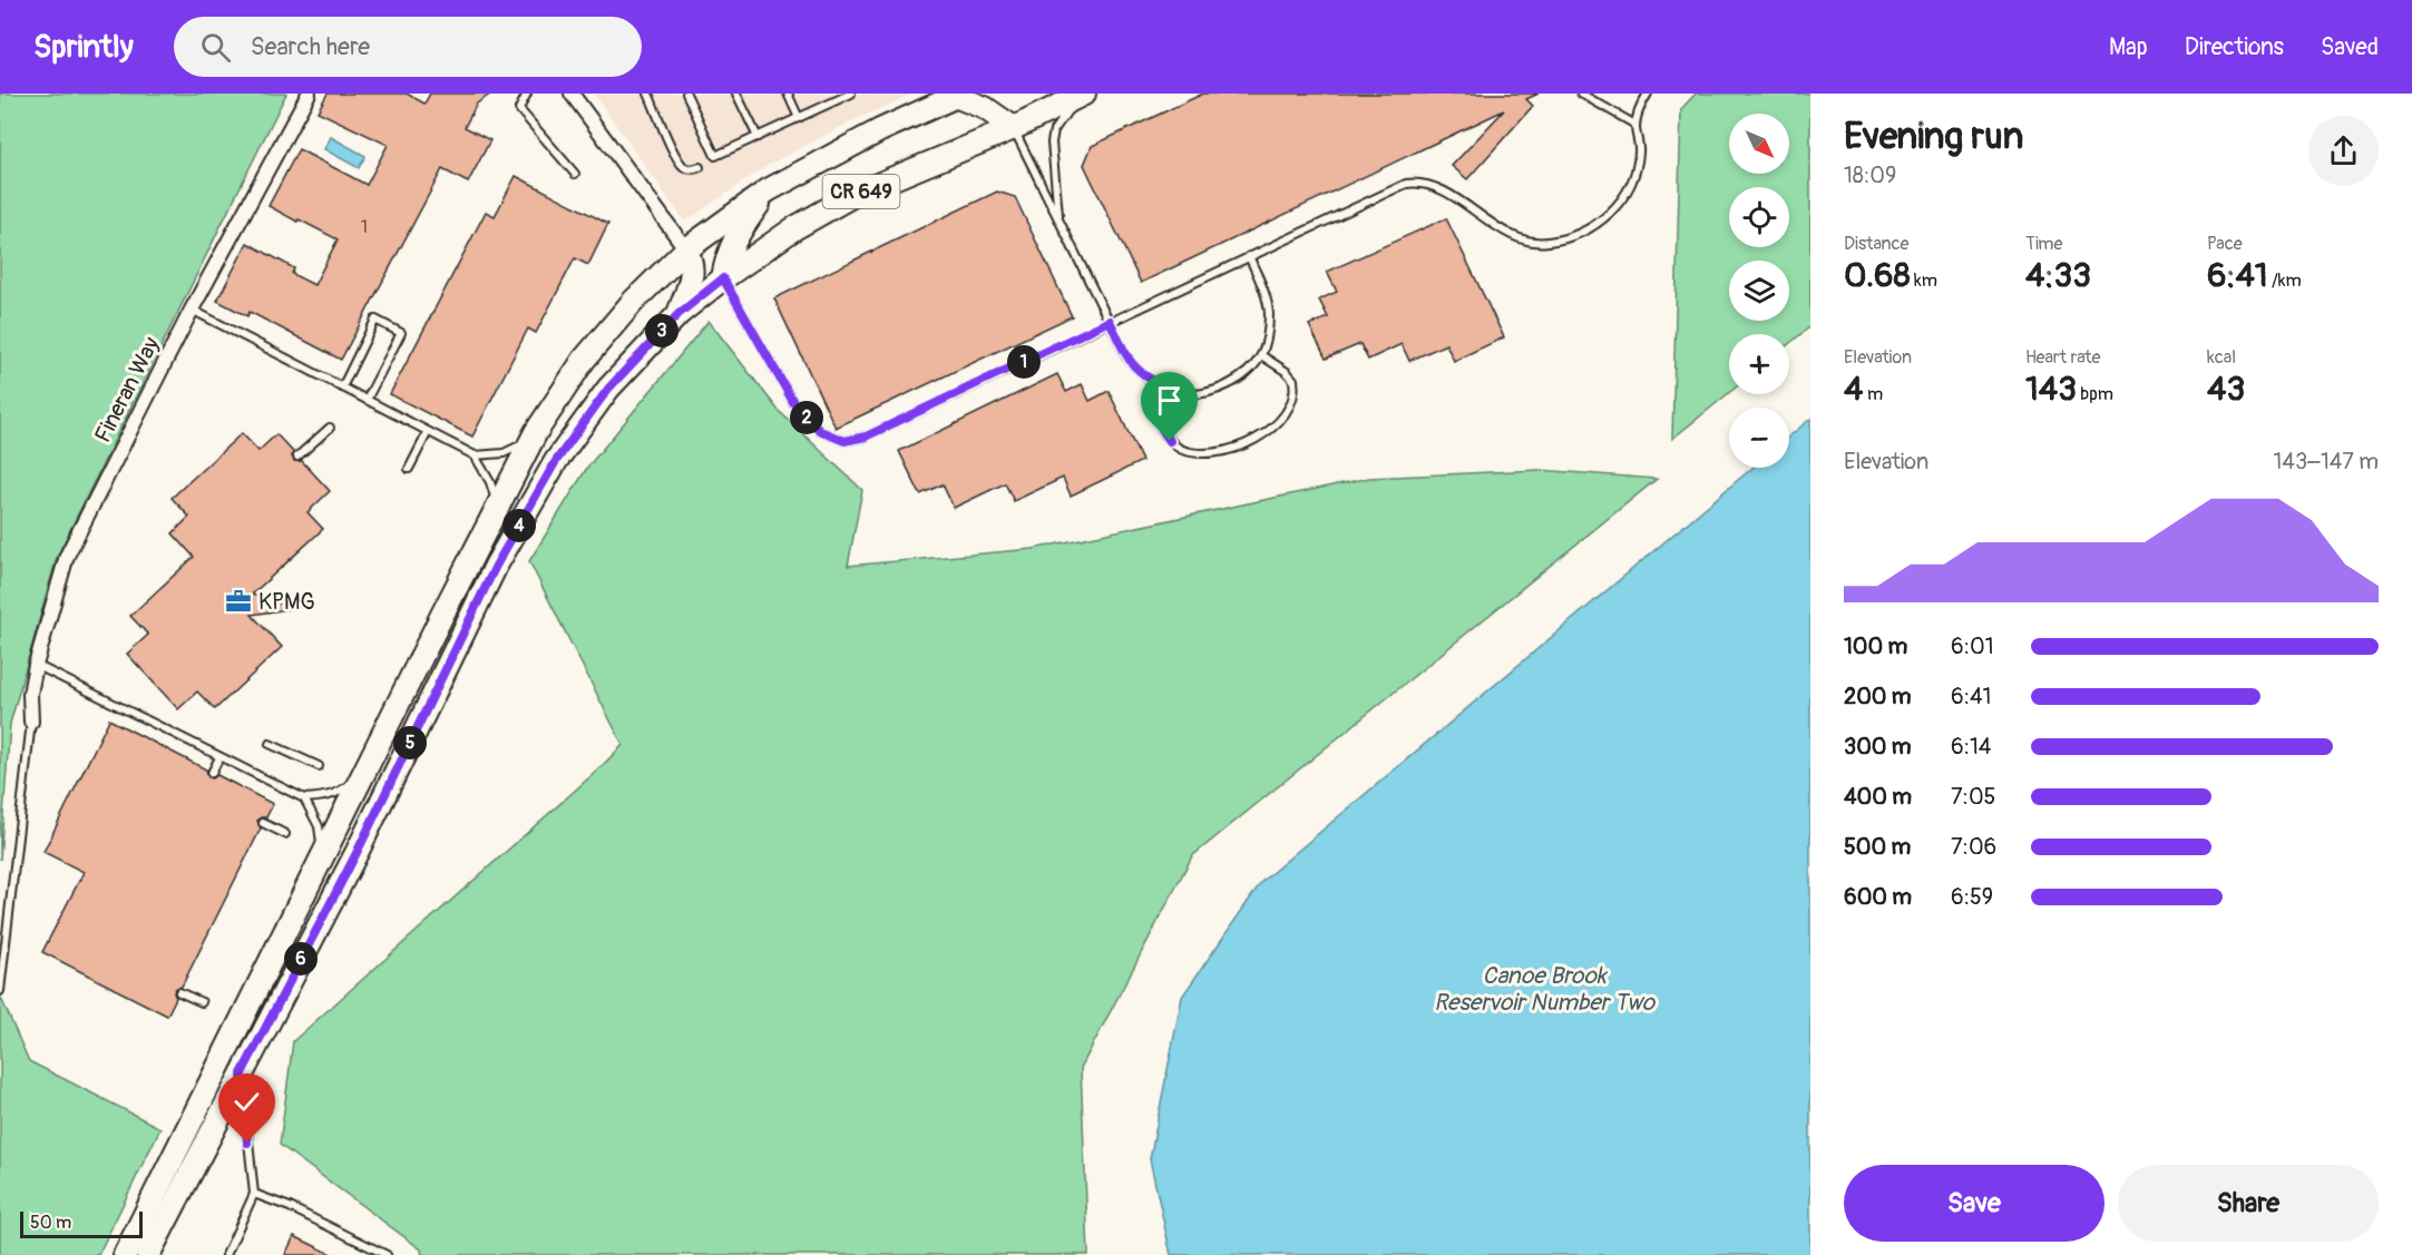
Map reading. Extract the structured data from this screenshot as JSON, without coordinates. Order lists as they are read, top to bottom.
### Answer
{
  "streets": {
    "main road": ["CR 649"],
    "street": ["Fineran Way"]
  },
  "water": ["Canoe Brook Reservoir Number Two"],
  "places": {
    "office": ["KPMG"]
  },
  "house_numbers": ["1"],
  "scale_bar": "50 m",
  "north": "bottom right",
  "page": {
    "header": "Sprintly",
    "search": "Search here",
    "nav": ["Map", "Directions", "Saved"],
    "heading": ["Evening run", "18:09"],
    "map_buttons": ["+", "−"],
    "stats": [
      ["Distance", "0.68 km"],
      ["Time", "4:33"],
      ["Pace", "6:41 /km"],
      ["Elevation", "4 m"],
      ["Heart rate", "143 bpm"],
      ["kcal", "43"]
    ],
    "pins": [
      "3",
      "1",
      "2",
      "4",
      "5",
      "6"
    ],
    "chart": ["Elevation", "143–147 m"],
    "list": [
      {
        "name": "100 m",
        "note": "6:01"
      },
      {
        "name": "200 m",
        "note": "6:41"
      },
      {
        "name": "300 m",
        "note": "6:14"
      },
      {
        "name": "400 m",
        "note": "7:05"
      },
      {
        "name": "500 m",
        "note": "7:06"
      },
      {
        "name": "600 m",
        "note": "6:59"
      }
    ],
    "buttons": ["Save", "Share"],
    "scale": "50 m"
  }
}
